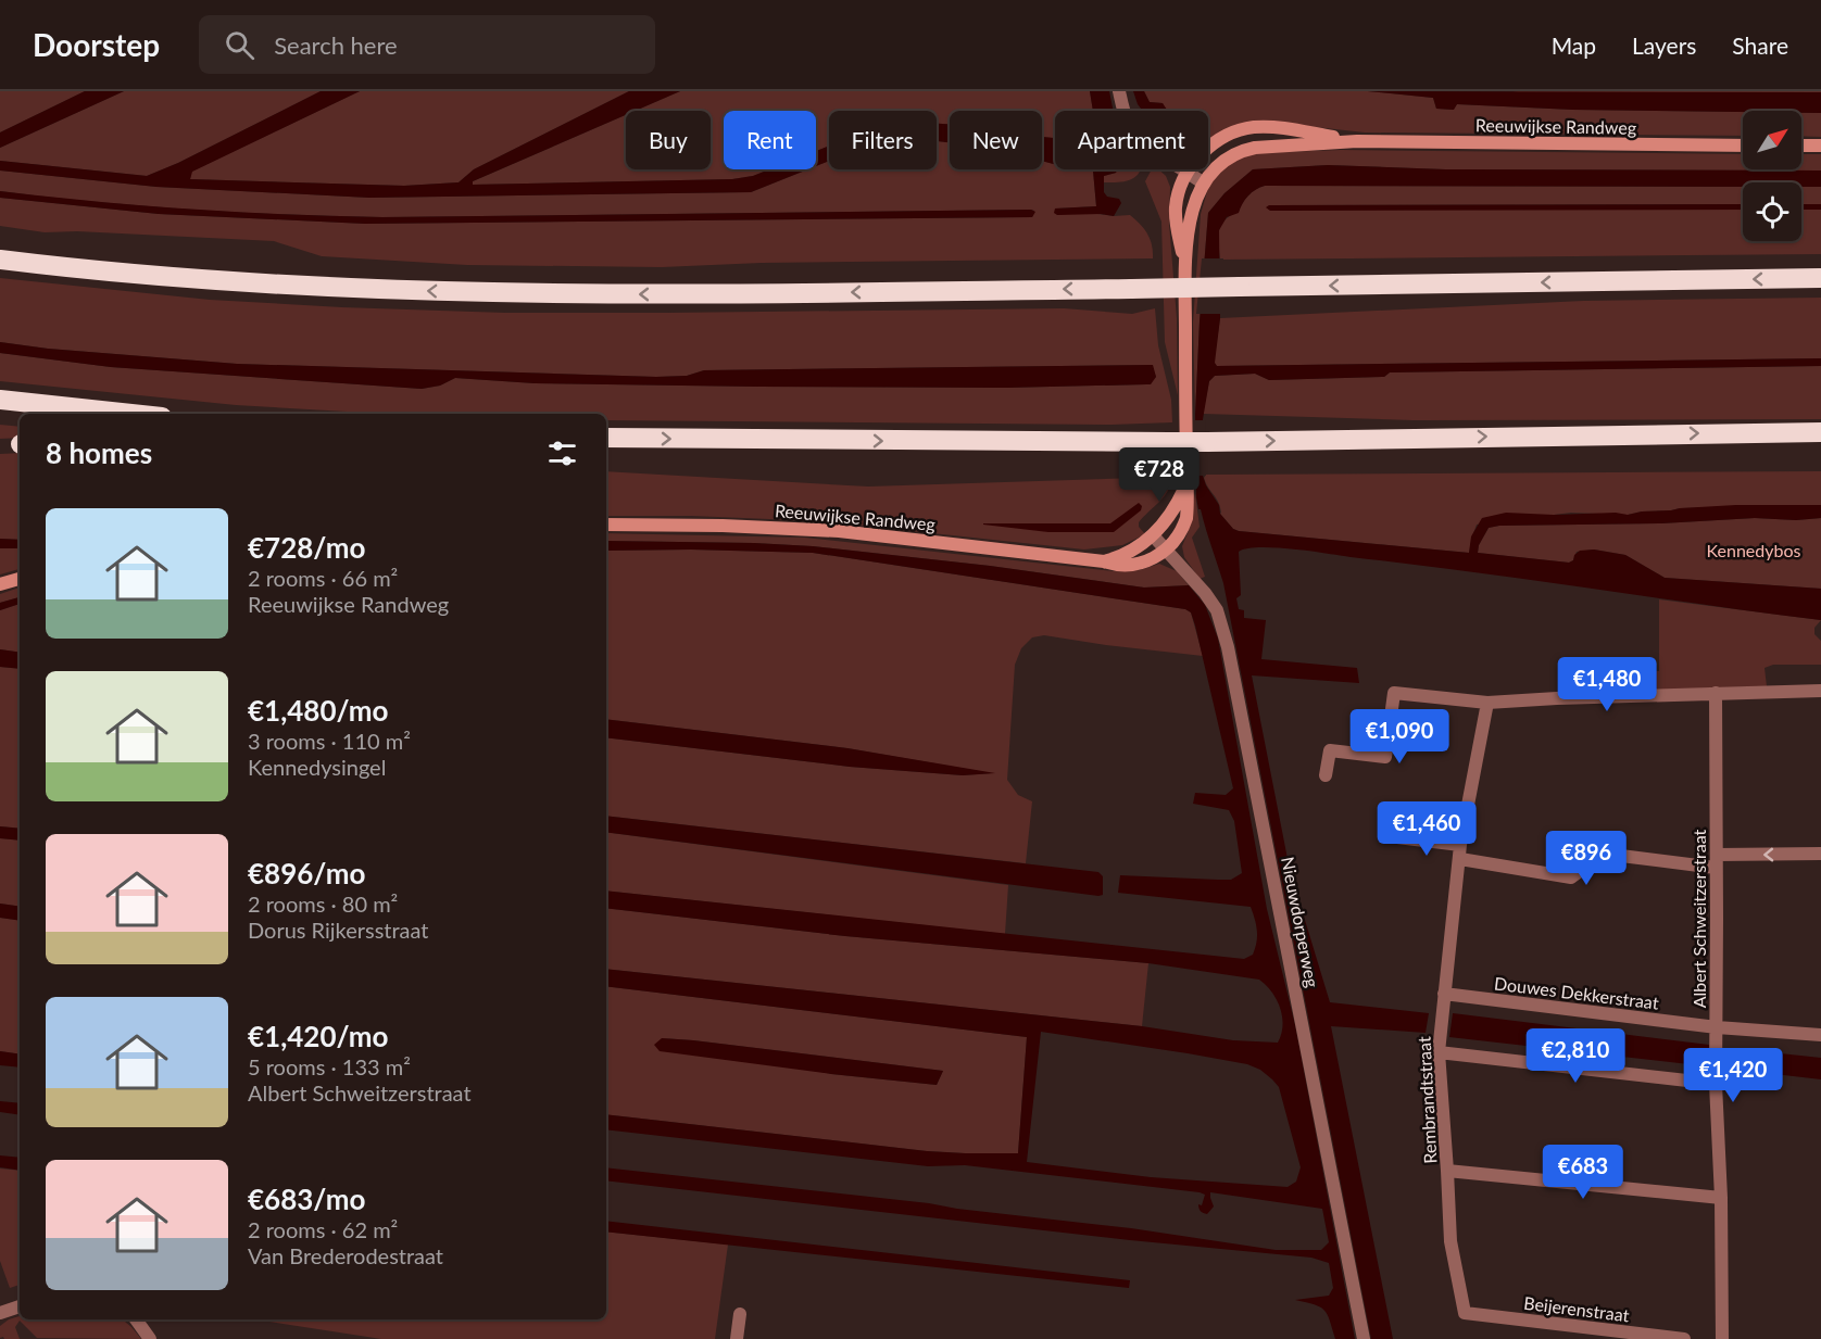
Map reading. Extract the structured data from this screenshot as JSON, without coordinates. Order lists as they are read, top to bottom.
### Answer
{
  "streets": {
    "main road": ["Reeuwijkse Randweg"],
    "street": [
      "Albert Schweitzerstraat",
      "Nieuwdorperweg",
      "Douwes Dekkerstraat",
      "Rembrandtstraat",
      "Beijerenstraat"
    ]
  },
  "crossings": [
    ["Reeuwijkse Randweg", "Nieuwdorperweg"],
    ["Albert Schweitzerstraat", "Douwes Dekkerstraat"],
    ["Douwes Dekkerstraat", "Rembrandtstraat"],
    ["Rembrandtstraat", "Beijerenstraat"]
  ],
  "parks": ["Kennedybos"],
  "north": "top right",
  "page": {
    "header": "Doorstep",
    "search": "Search here",
    "nav": ["Map", "Layers", "Share"],
    "chip": [
      "Buy",
      "Rent",
      "Filters",
      "New",
      "Apartment"
    ],
    "heading": "8 homes",
    "price": [
      "€728",
      "€1,480",
      "€1,090",
      "€1,460",
      "€896",
      "€2,810",
      "€1,420",
      "€683"
    ],
    "list": [
      {
        "name": "€728/mo",
        "note": "2 rooms · 66 m² · Reeuwijkse Randweg"
      },
      {
        "name": "€1,480/mo",
        "note": "3 rooms · 110 m² · Kennedysingel"
      },
      {
        "name": "€896/mo",
        "note": "2 rooms · 80 m² · Dorus Rijkersstraat"
      },
      {
        "name": "€1,420/mo",
        "note": "5 rooms · 133 m² · Albert Schweitzerstraat"
      },
      {
        "name": "€683/mo",
        "note": "2 rooms · 62 m² · Van Brederodestraat"
      }
    ]
  }
}
